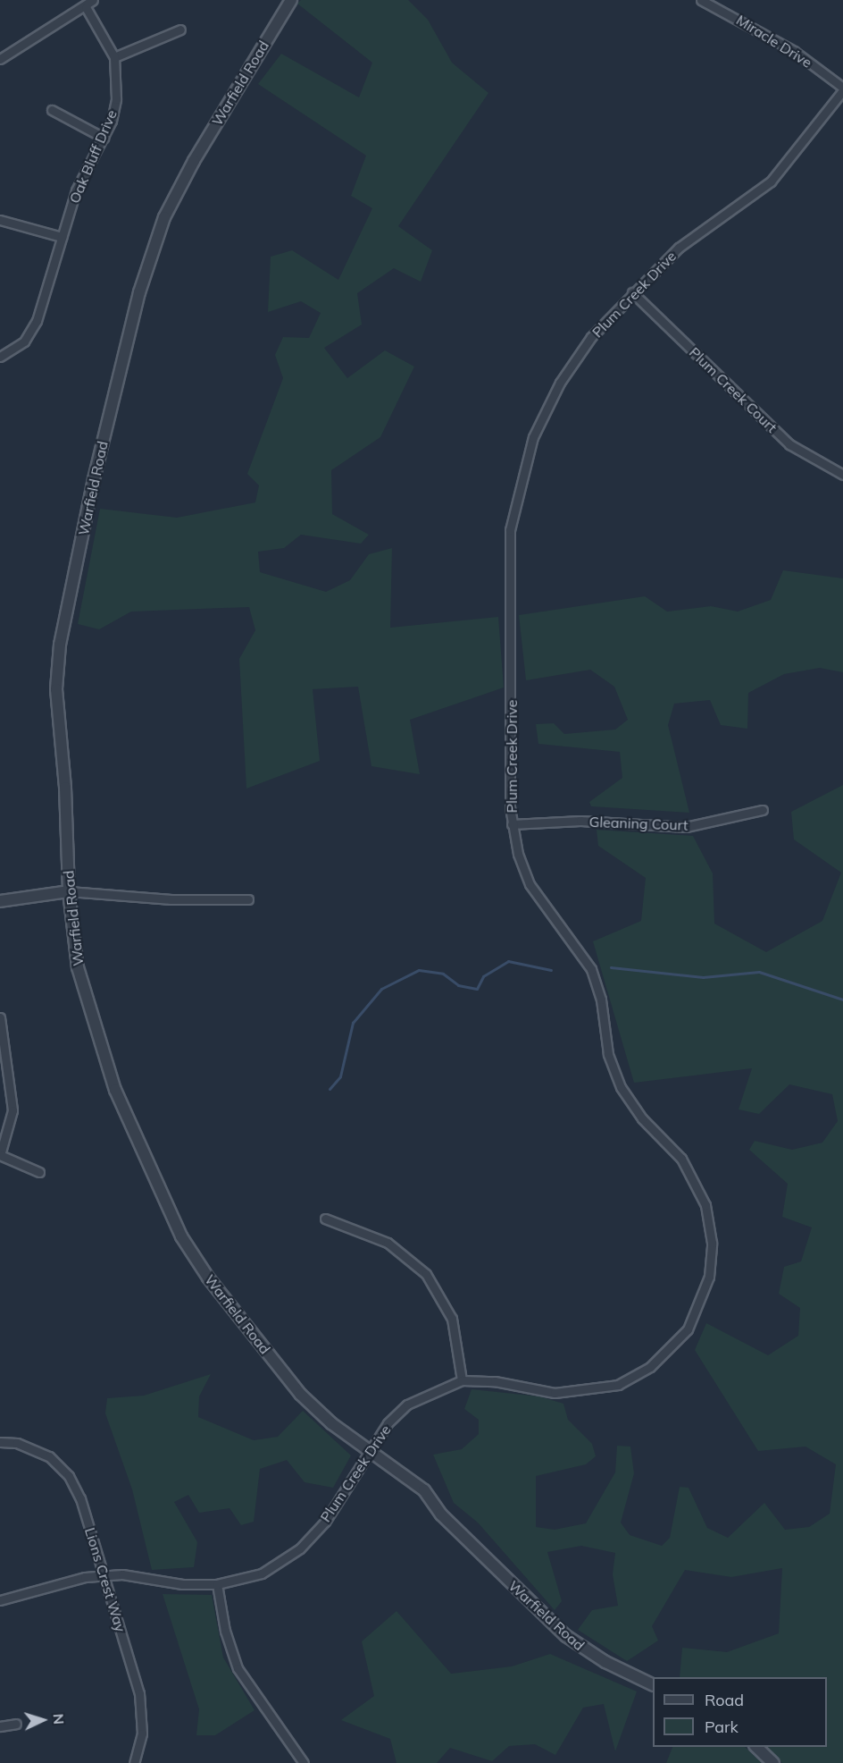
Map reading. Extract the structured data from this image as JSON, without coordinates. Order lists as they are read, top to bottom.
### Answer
{
  "streets": {
    "street": [
      "Miracle Drive",
      "Warfield Road",
      "Oak Bluff Drive",
      "Plum Creek Drive",
      "Plum Creek Court",
      "Gleaning Court",
      "Lions Crest Way"
    ]
  },
  "crossings": [
    ["Miracle Drive", "Plum Creek Drive"],
    ["Warfield Road", "Plum Creek Drive"],
    ["Plum Creek Drive", "Plum Creek Court"],
    ["Plum Creek Drive", "Gleaning Court"],
    ["Plum Creek Drive", "Lions Crest Way"]
  ],
  "legend": ["Road", "Park"],
  "north": "right"
}
